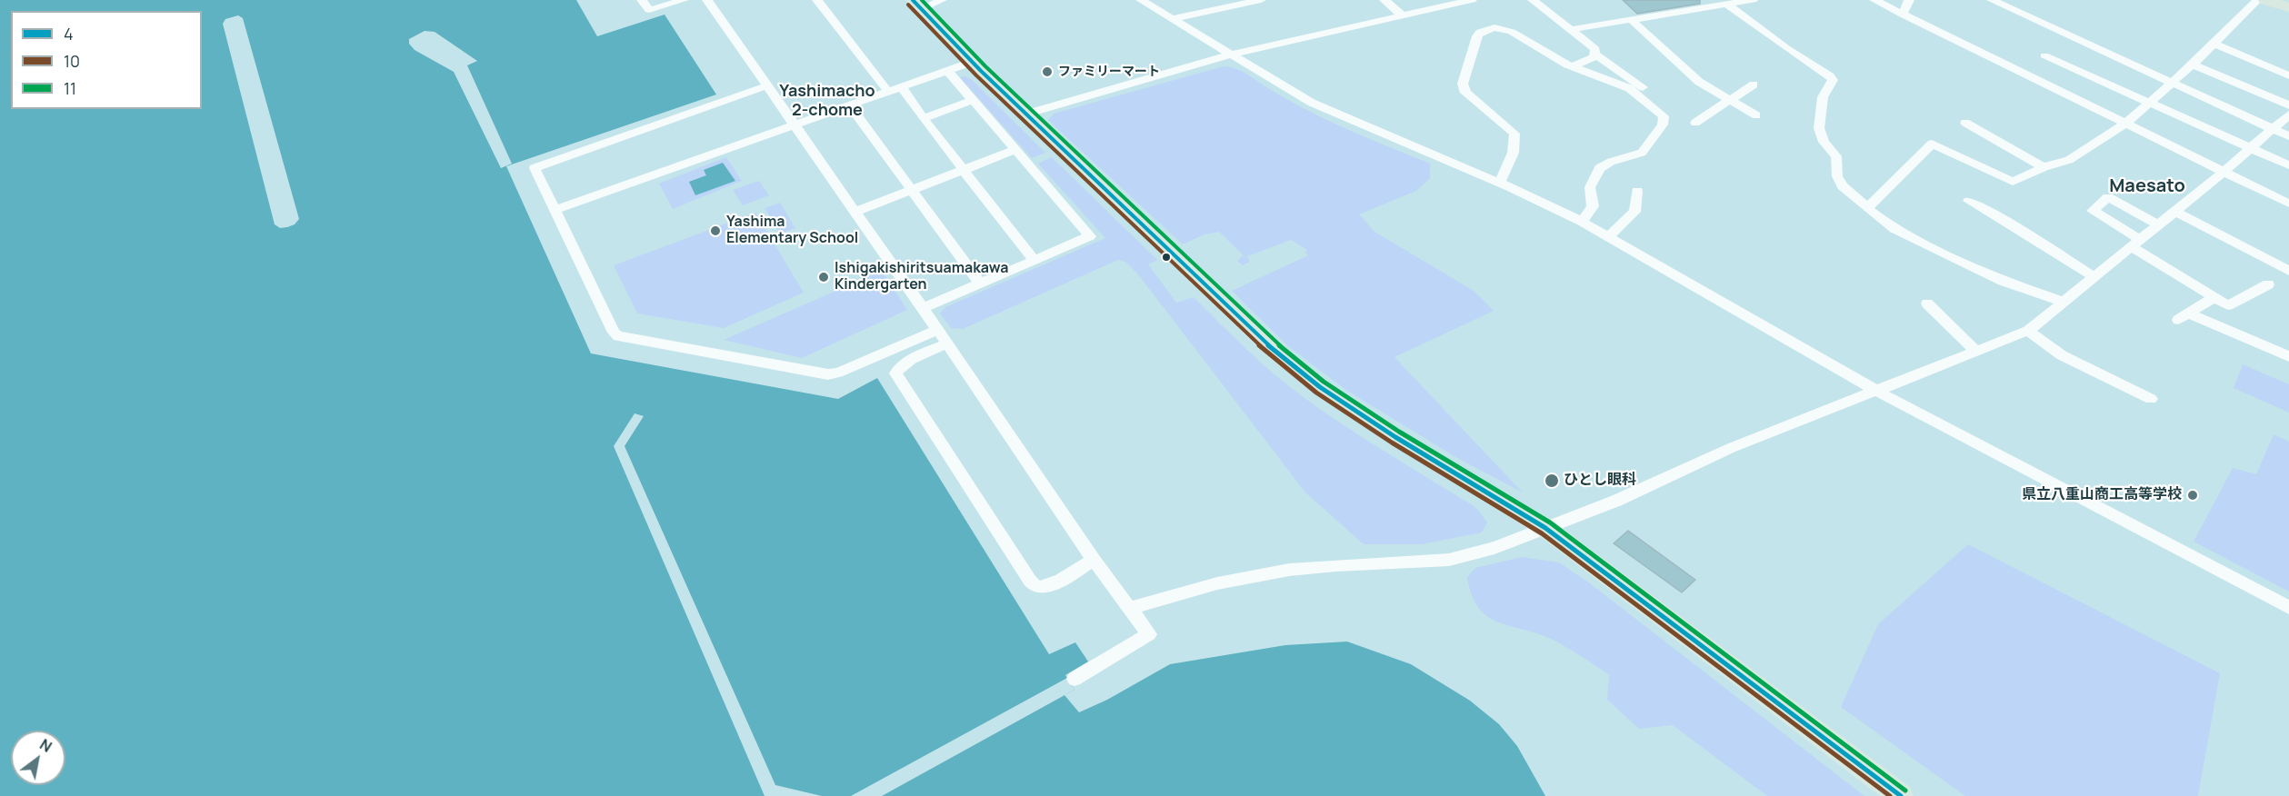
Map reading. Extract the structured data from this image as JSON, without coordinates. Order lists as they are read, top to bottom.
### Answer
{
  "districts": ["Yashimacho 2-chome", "Maesato"],
  "places": [
    "ファミリーマート",
    "Yashima Elementary School",
    "Ishigakishiritsuamakawa Kindergarten",
    "ひとし眼科",
    "県立八重山商工高等学校"
  ],
  "lines": ["transit line 4", "transit line 11", "transit line 10"],
  "legend": ["4", "10", "11"],
  "north": "top right"
}
